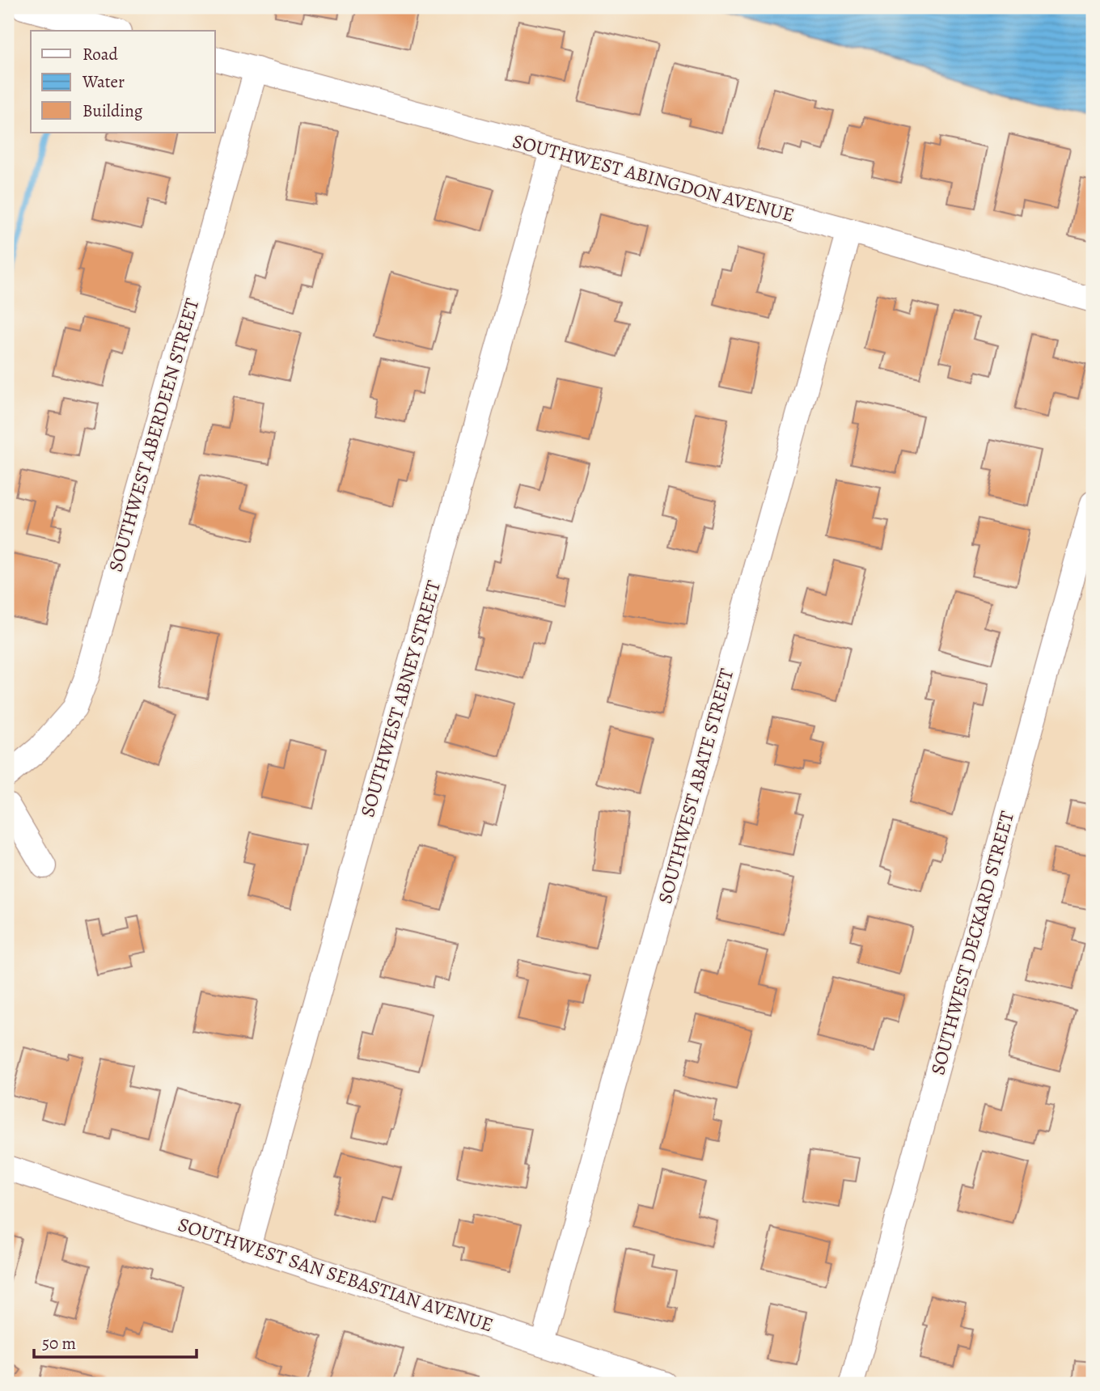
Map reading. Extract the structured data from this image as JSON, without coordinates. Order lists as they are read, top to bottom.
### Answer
{
  "streets": {
    "street": [
      "SOUTHWEST ABINGDON AVENUE",
      "SOUTHWEST ABERDEEN STREET",
      "SOUTHWEST ABNEY STREET",
      "SOUTHWEST ABATE STREET",
      "SOUTHWEST DECKARD STREET",
      "SOUTHWEST SAN SEBASTIAN AVENUE"
    ]
  },
  "crossings": [
    ["SOUTHWEST ABINGDON AVENUE", "SOUTHWEST ABERDEEN STREET"],
    ["SOUTHWEST ABINGDON AVENUE", "SOUTHWEST ABNEY STREET"],
    ["SOUTHWEST ABINGDON AVENUE", "SOUTHWEST ABATE STREET"],
    ["SOUTHWEST ABNEY STREET", "SOUTHWEST SAN SEBASTIAN AVENUE"],
    ["SOUTHWEST ABATE STREET", "SOUTHWEST SAN SEBASTIAN AVENUE"]
  ],
  "legend": ["Road", "Water", "Building"],
  "scale_bar": "50 m"
}
